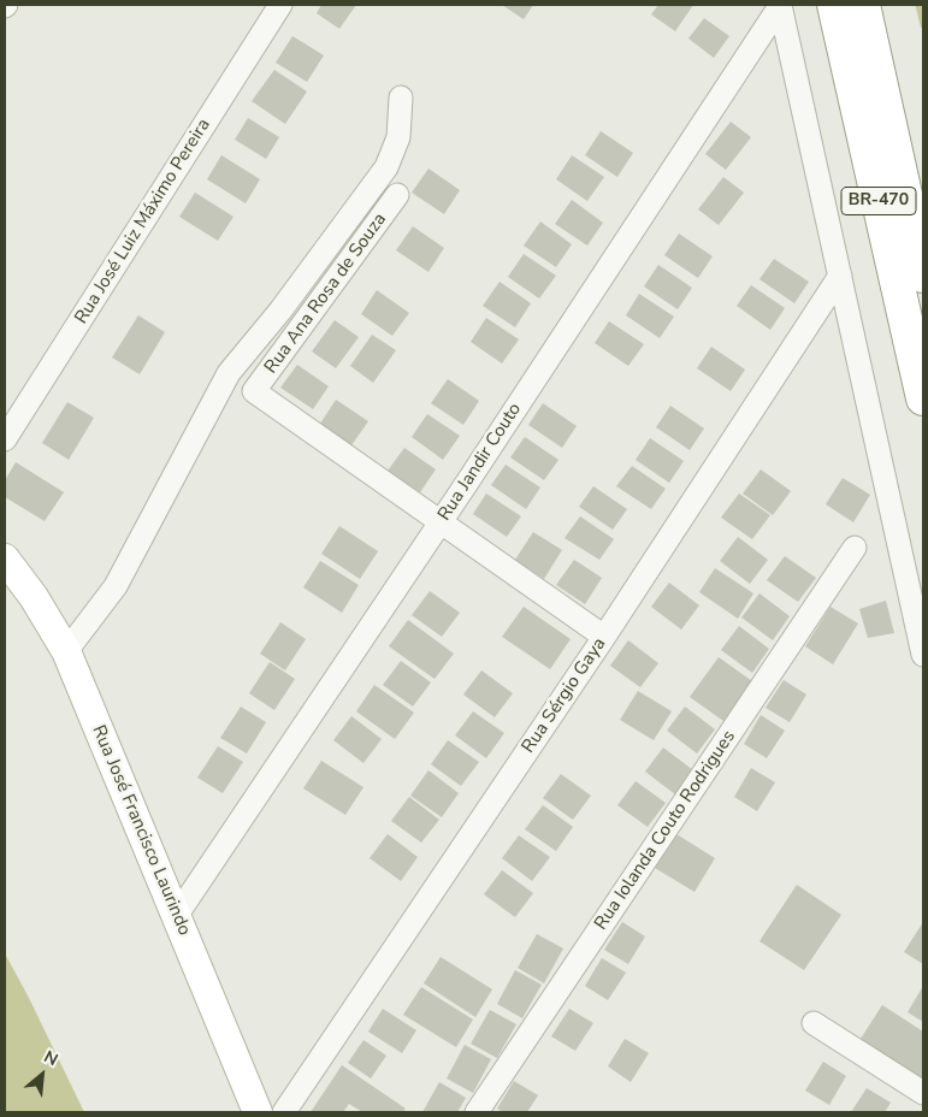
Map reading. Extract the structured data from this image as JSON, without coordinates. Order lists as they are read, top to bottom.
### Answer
{
  "streets": {
    "highway": ["BR-470"],
    "main road": ["Rua José Francisco Laurindo"],
    "street": [
      "Rua José Luiz Máximo Pereira",
      "Rua Ana Rosa de Souza",
      "Rua Jandir Couto",
      "Rua Sérgio Gaya",
      "Rua Iolanda Couto Rodrigues"
    ]
  },
  "crossings": [
    ["Rua Ana Rosa de Souza", "Rua Jandir Couto"],
    ["Rua Jandir Couto", "Rua José Francisco Laurindo"]
  ],
  "north": "top right"
}
